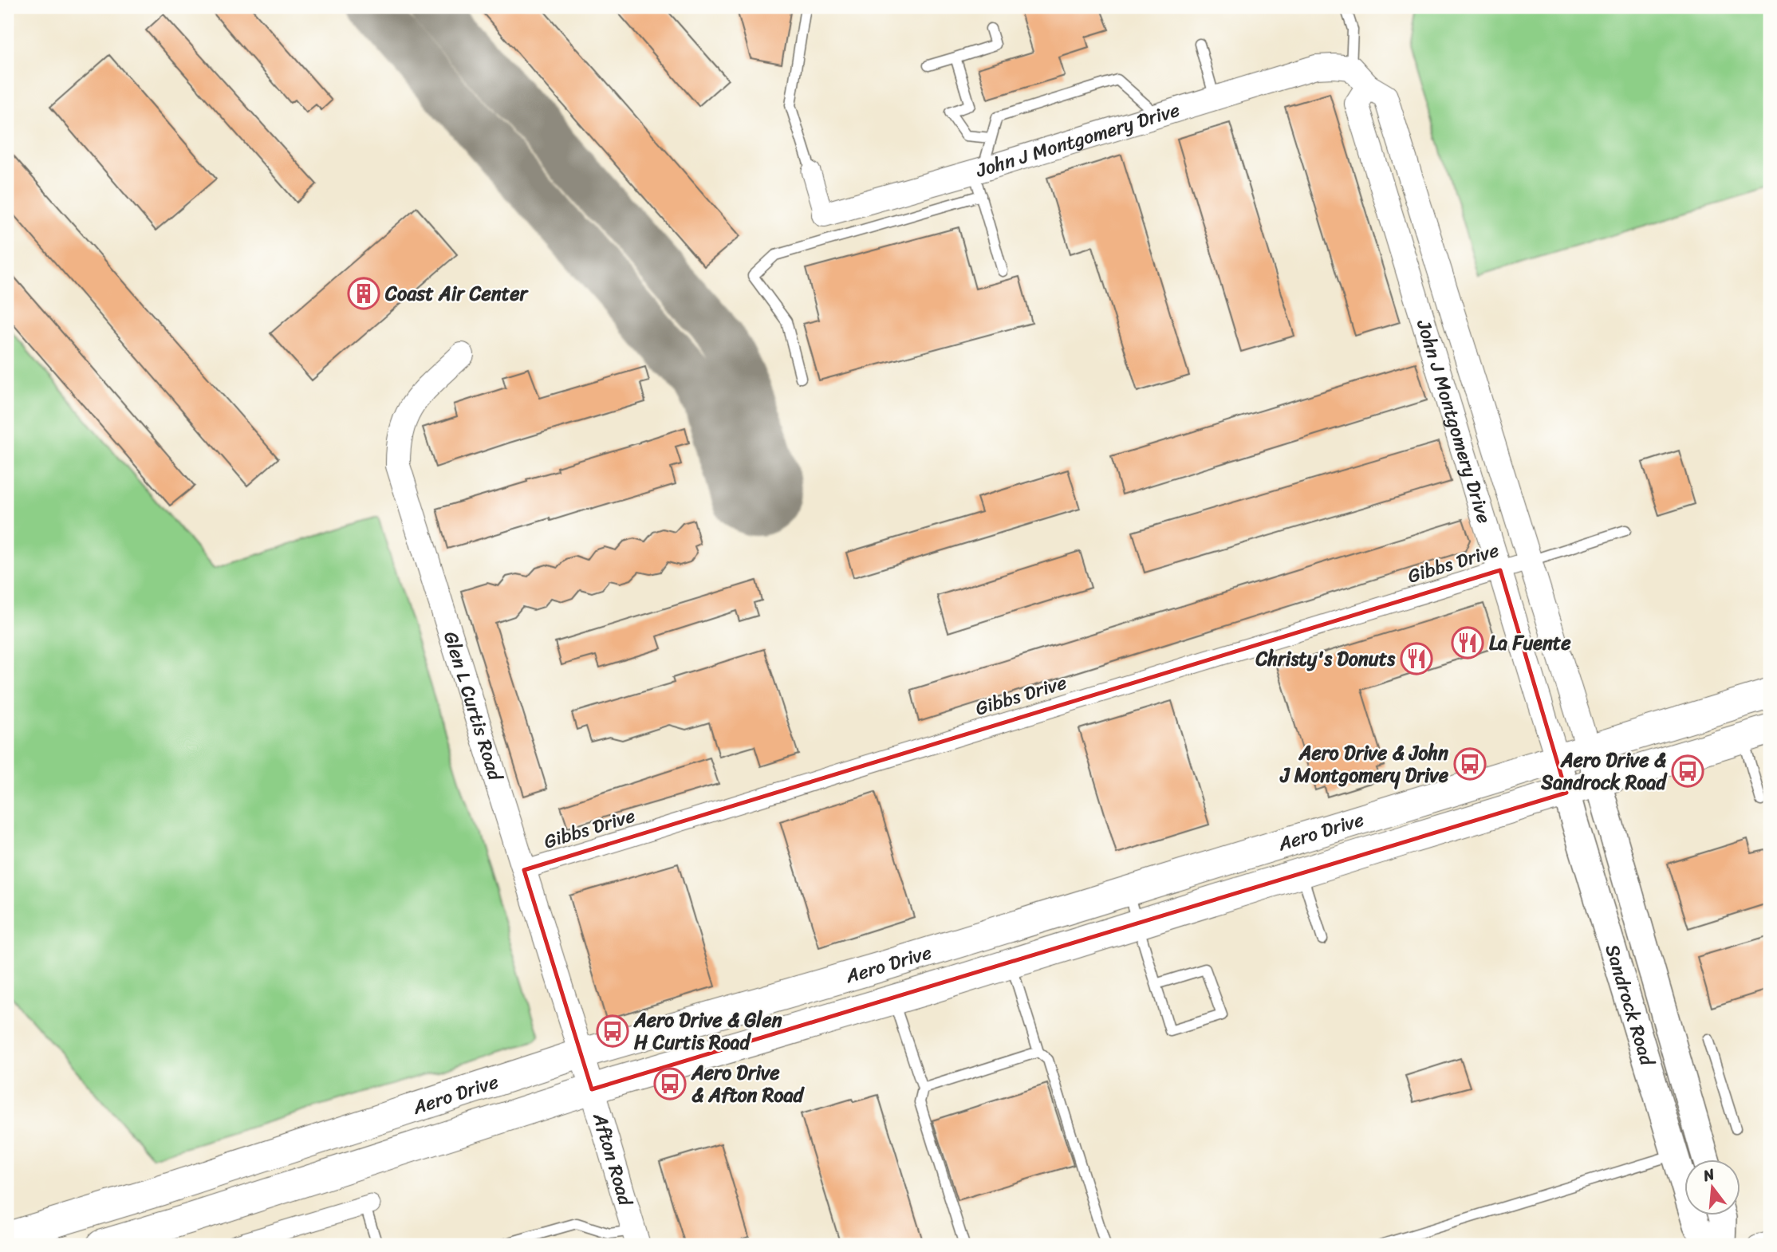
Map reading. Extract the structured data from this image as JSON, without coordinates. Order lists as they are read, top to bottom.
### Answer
{
  "streets": {
    "main road": ["Aero Drive", "Sandrock Road"],
    "street": [
      "John J Montgomery Drive",
      "Gibbs Drive",
      "Glen L Curtis Road",
      "Afton Road"
    ]
  },
  "crossings": [
    ["John J Montgomery Drive", "Gibbs Drive"],
    ["John J Montgomery Drive", "Aero Drive"],
    ["John J Montgomery Drive", "Sandrock Road"],
    ["Gibbs Drive", "Glen L Curtis Road"],
    ["Glen L Curtis Road", "Aero Drive"],
    ["Glen L Curtis Road", "Afton Road"],
    ["Aero Drive", "Sandrock Road"],
    ["Aero Drive", "Afton Road"]
  ],
  "places": {
    "building": ["Coast Air Center"],
    "restaurant": ["La Fuente", "Christy's Donuts"],
    "bus stop": [
      "Aero Drive & John J Montgomery Drive",
      "Aero Drive & Sandrock Road",
      "Aero Drive & Glen H Curtis Road",
      "Aero Drive & Afton Road"
    ]
  },
  "north": "top"
}
